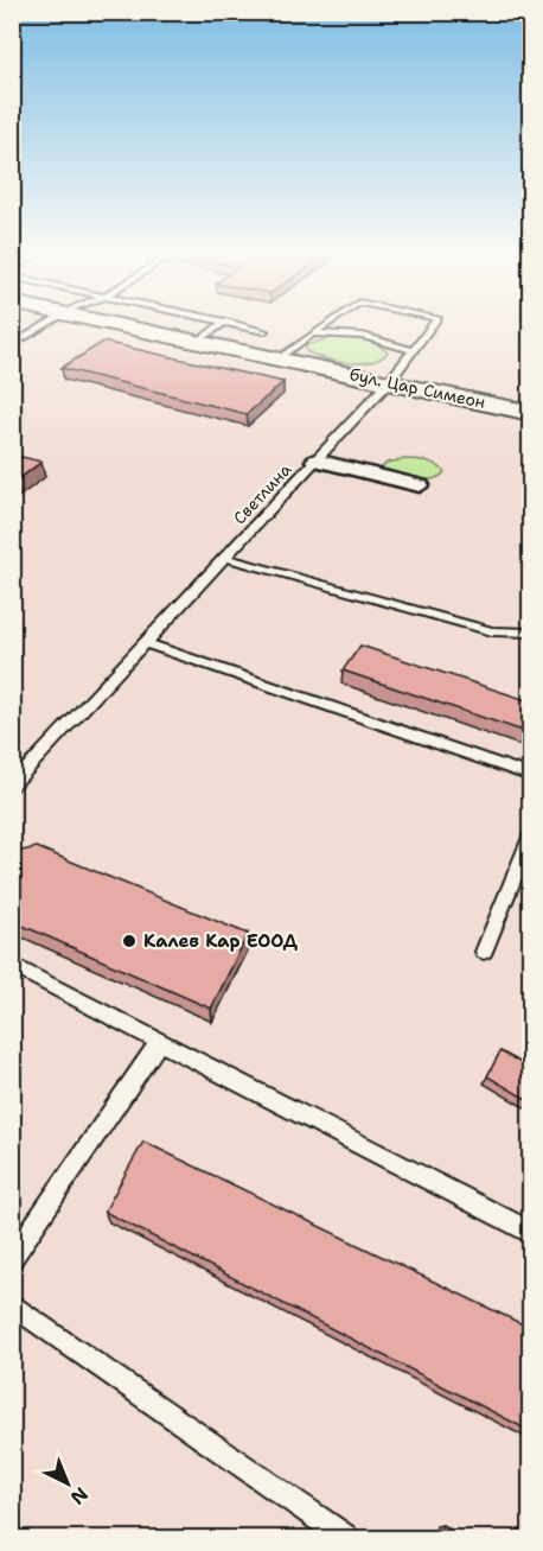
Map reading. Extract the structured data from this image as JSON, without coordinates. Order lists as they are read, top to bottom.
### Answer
{
  "streets": {
    "main road": ["бул. Цар Симеон"],
    "lane": ["Светлина"]
  },
  "crossings": [
    ["бул. Цар Симеон", "Светлина"]
  ],
  "places": ["Калев Кар ЕООД"],
  "north": "bottom right"
}
